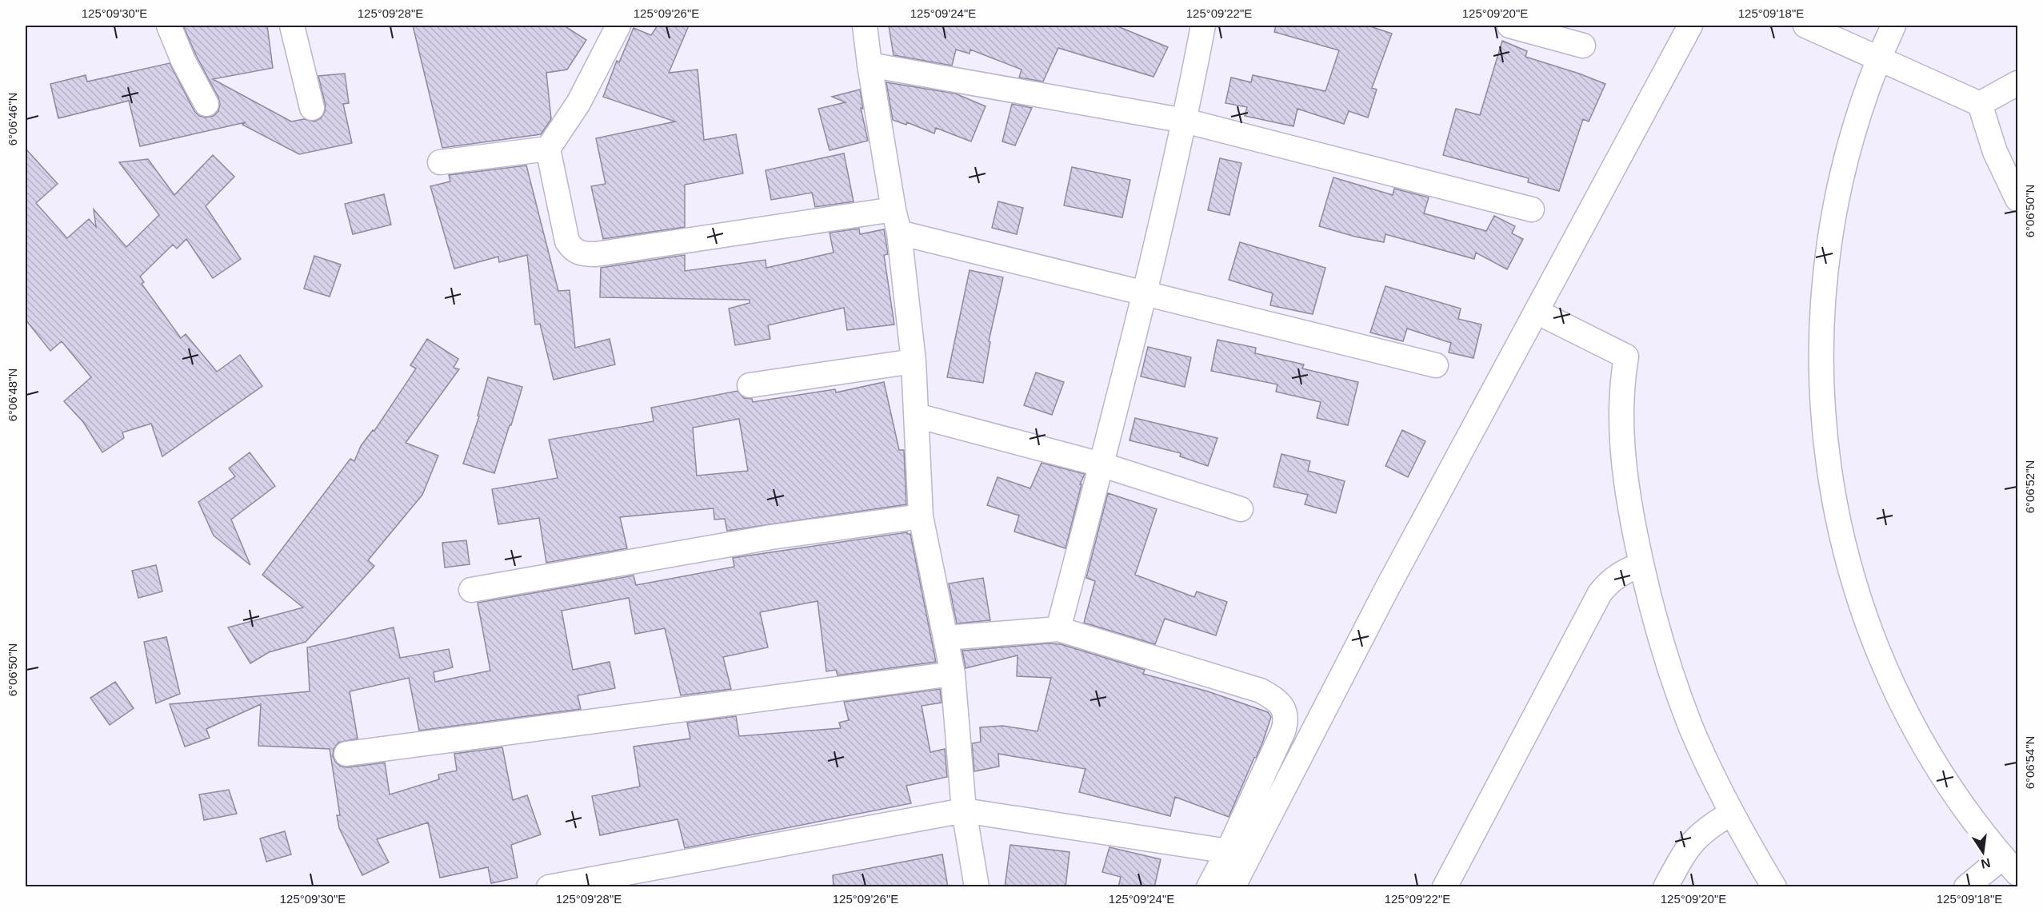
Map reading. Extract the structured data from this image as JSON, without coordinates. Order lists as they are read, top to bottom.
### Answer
{
  "north": "bottom",
  "coordinates": [
    "125°09'30\"E",
    "125°09'28\"E",
    "125°09'26\"E",
    "125°09'24\"E",
    "125°09'22\"E",
    "125°09'20\"E",
    "125°09'18\"E",
    "6°06'46\"N",
    "6°06'50\"N",
    "6°06'48\"N",
    "6°06'52\"N",
    "6°06'54\"N"
  ]
}
